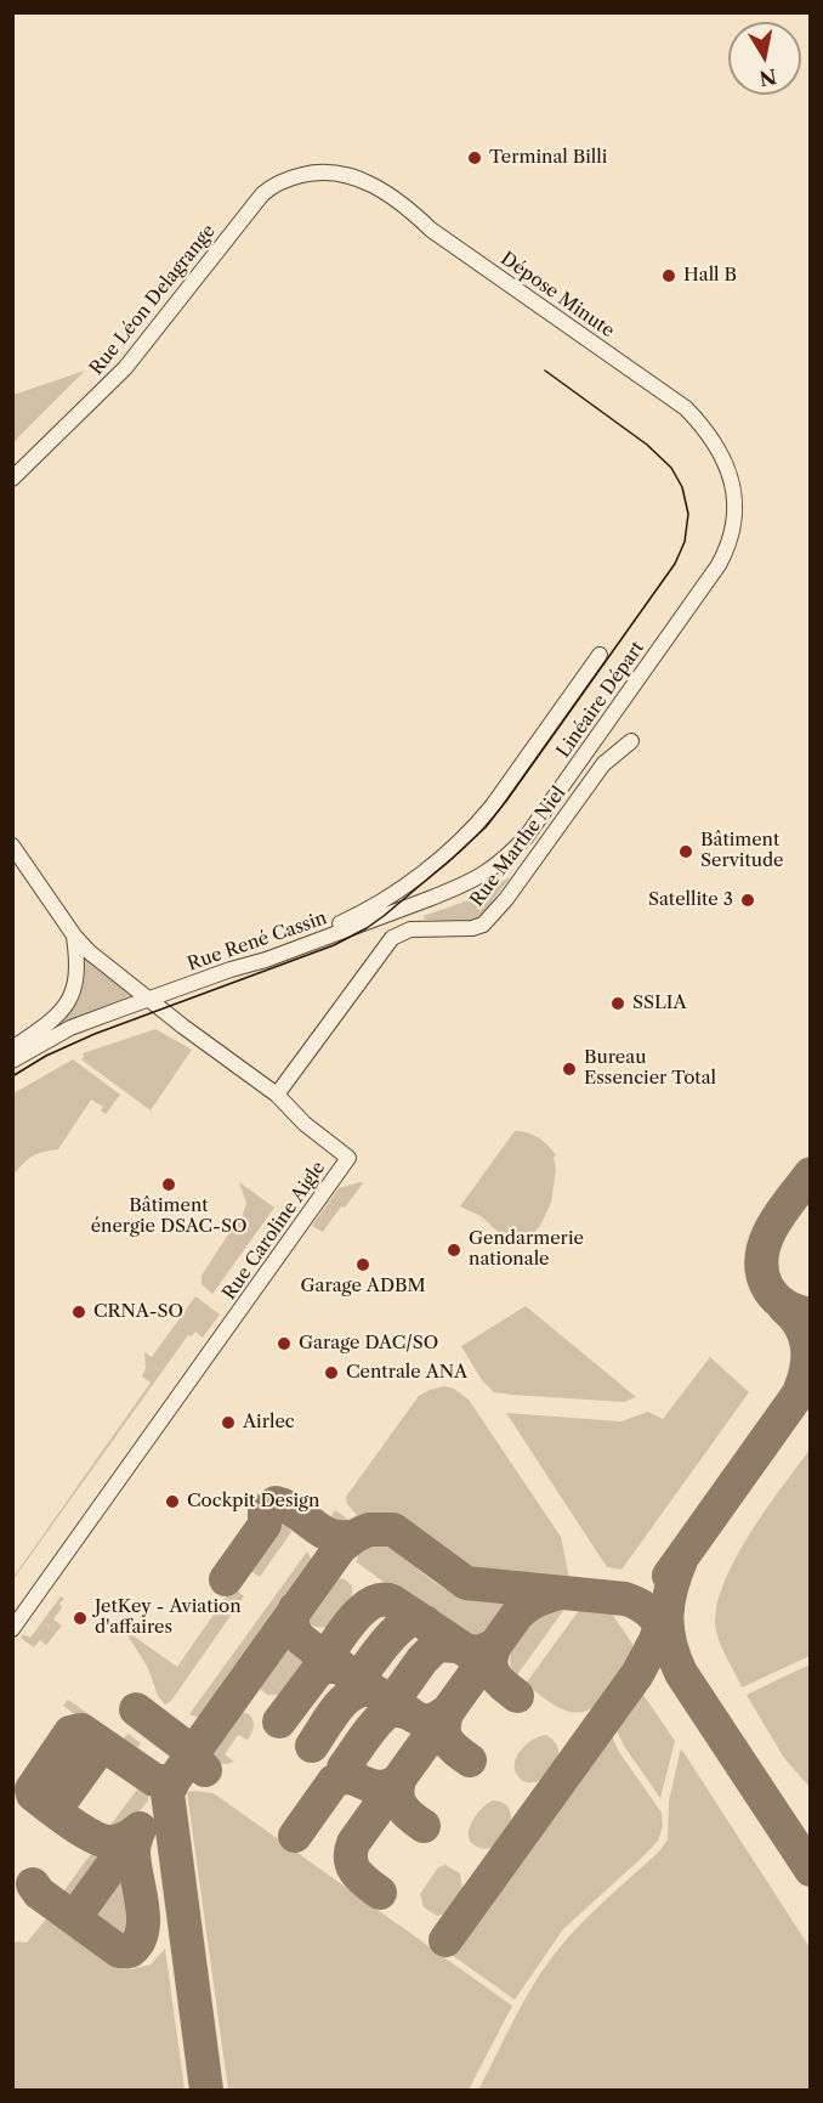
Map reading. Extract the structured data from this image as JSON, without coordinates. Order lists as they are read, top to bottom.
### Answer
{
  "streets": {
    "street": [
      "Dépose Minute",
      "Rue Léon Delagrange",
      "Linéaire Départ",
      "Rue Marthe Niel",
      "Rue René Cassin",
      "Rue Caroline Aigle"
    ]
  },
  "crossings": [
    ["Dépose Minute", "Rue Léon Delagrange"],
    ["Dépose Minute", "Linéaire Départ"],
    ["Linéaire Départ", "Rue René Cassin"],
    ["Rue Marthe Niel", "Rue Caroline Aigle"],
    ["Rue René Cassin", "Rue Caroline Aigle"]
  ],
  "places": [
    "Terminal Billi",
    "Hall B",
    "Bâtiment Servitude",
    "Satellite 3",
    "SSLIA",
    "Bureau Essencier Total",
    "Bâtiment énergie DSAC-SO",
    "Gendarmerie nationale",
    "Garage ADBM",
    "CRNA-SO",
    "Garage DAC/SO",
    "Centrale ANA",
    "Airlec",
    "Cockpit Design",
    "JetKey - Aviation d'affaires"
  ],
  "north": "bottom"
}
